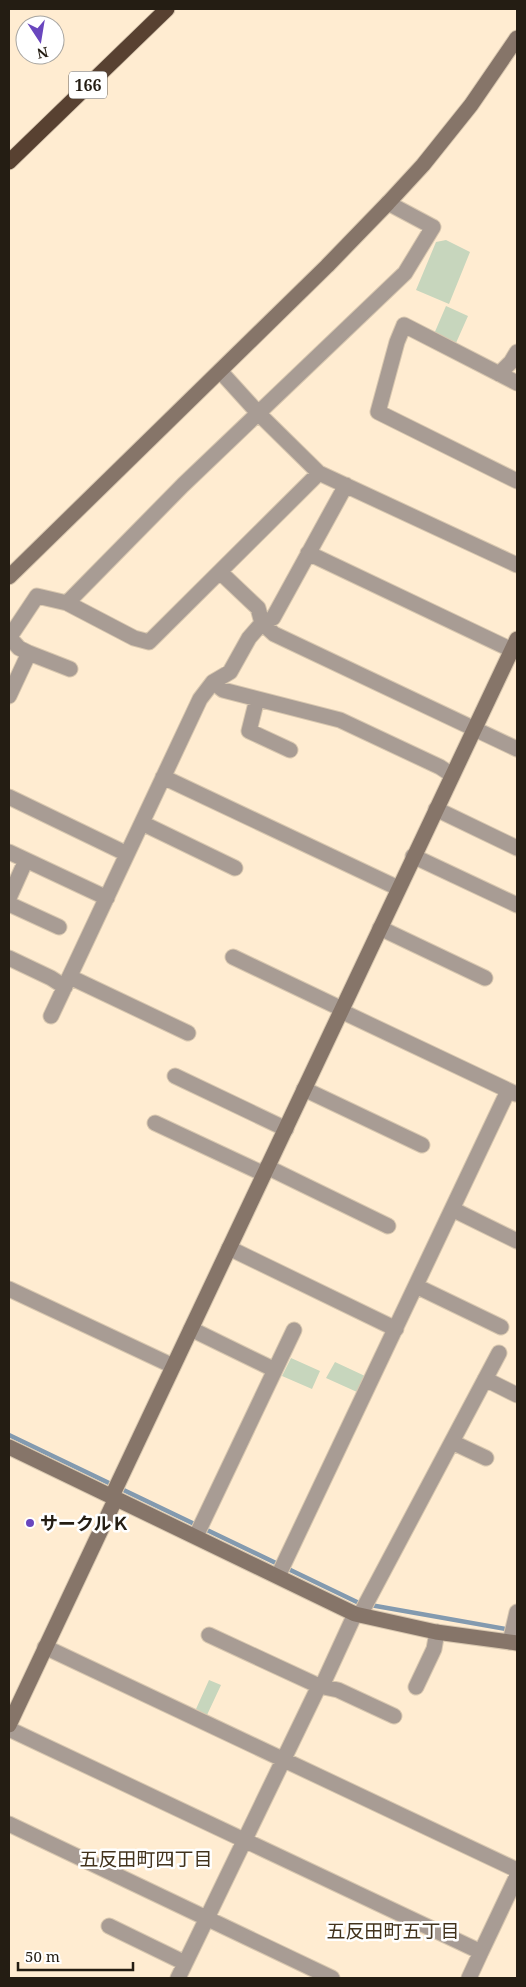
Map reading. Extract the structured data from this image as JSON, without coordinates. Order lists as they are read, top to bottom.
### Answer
{
  "streets": {
    "highway": ["166"]
  },
  "districts": ["五反田町四丁目", "五反田町五丁目"],
  "places": ["サークルＫ"],
  "scale_bar": "50 m",
  "north": "bottom"
}
